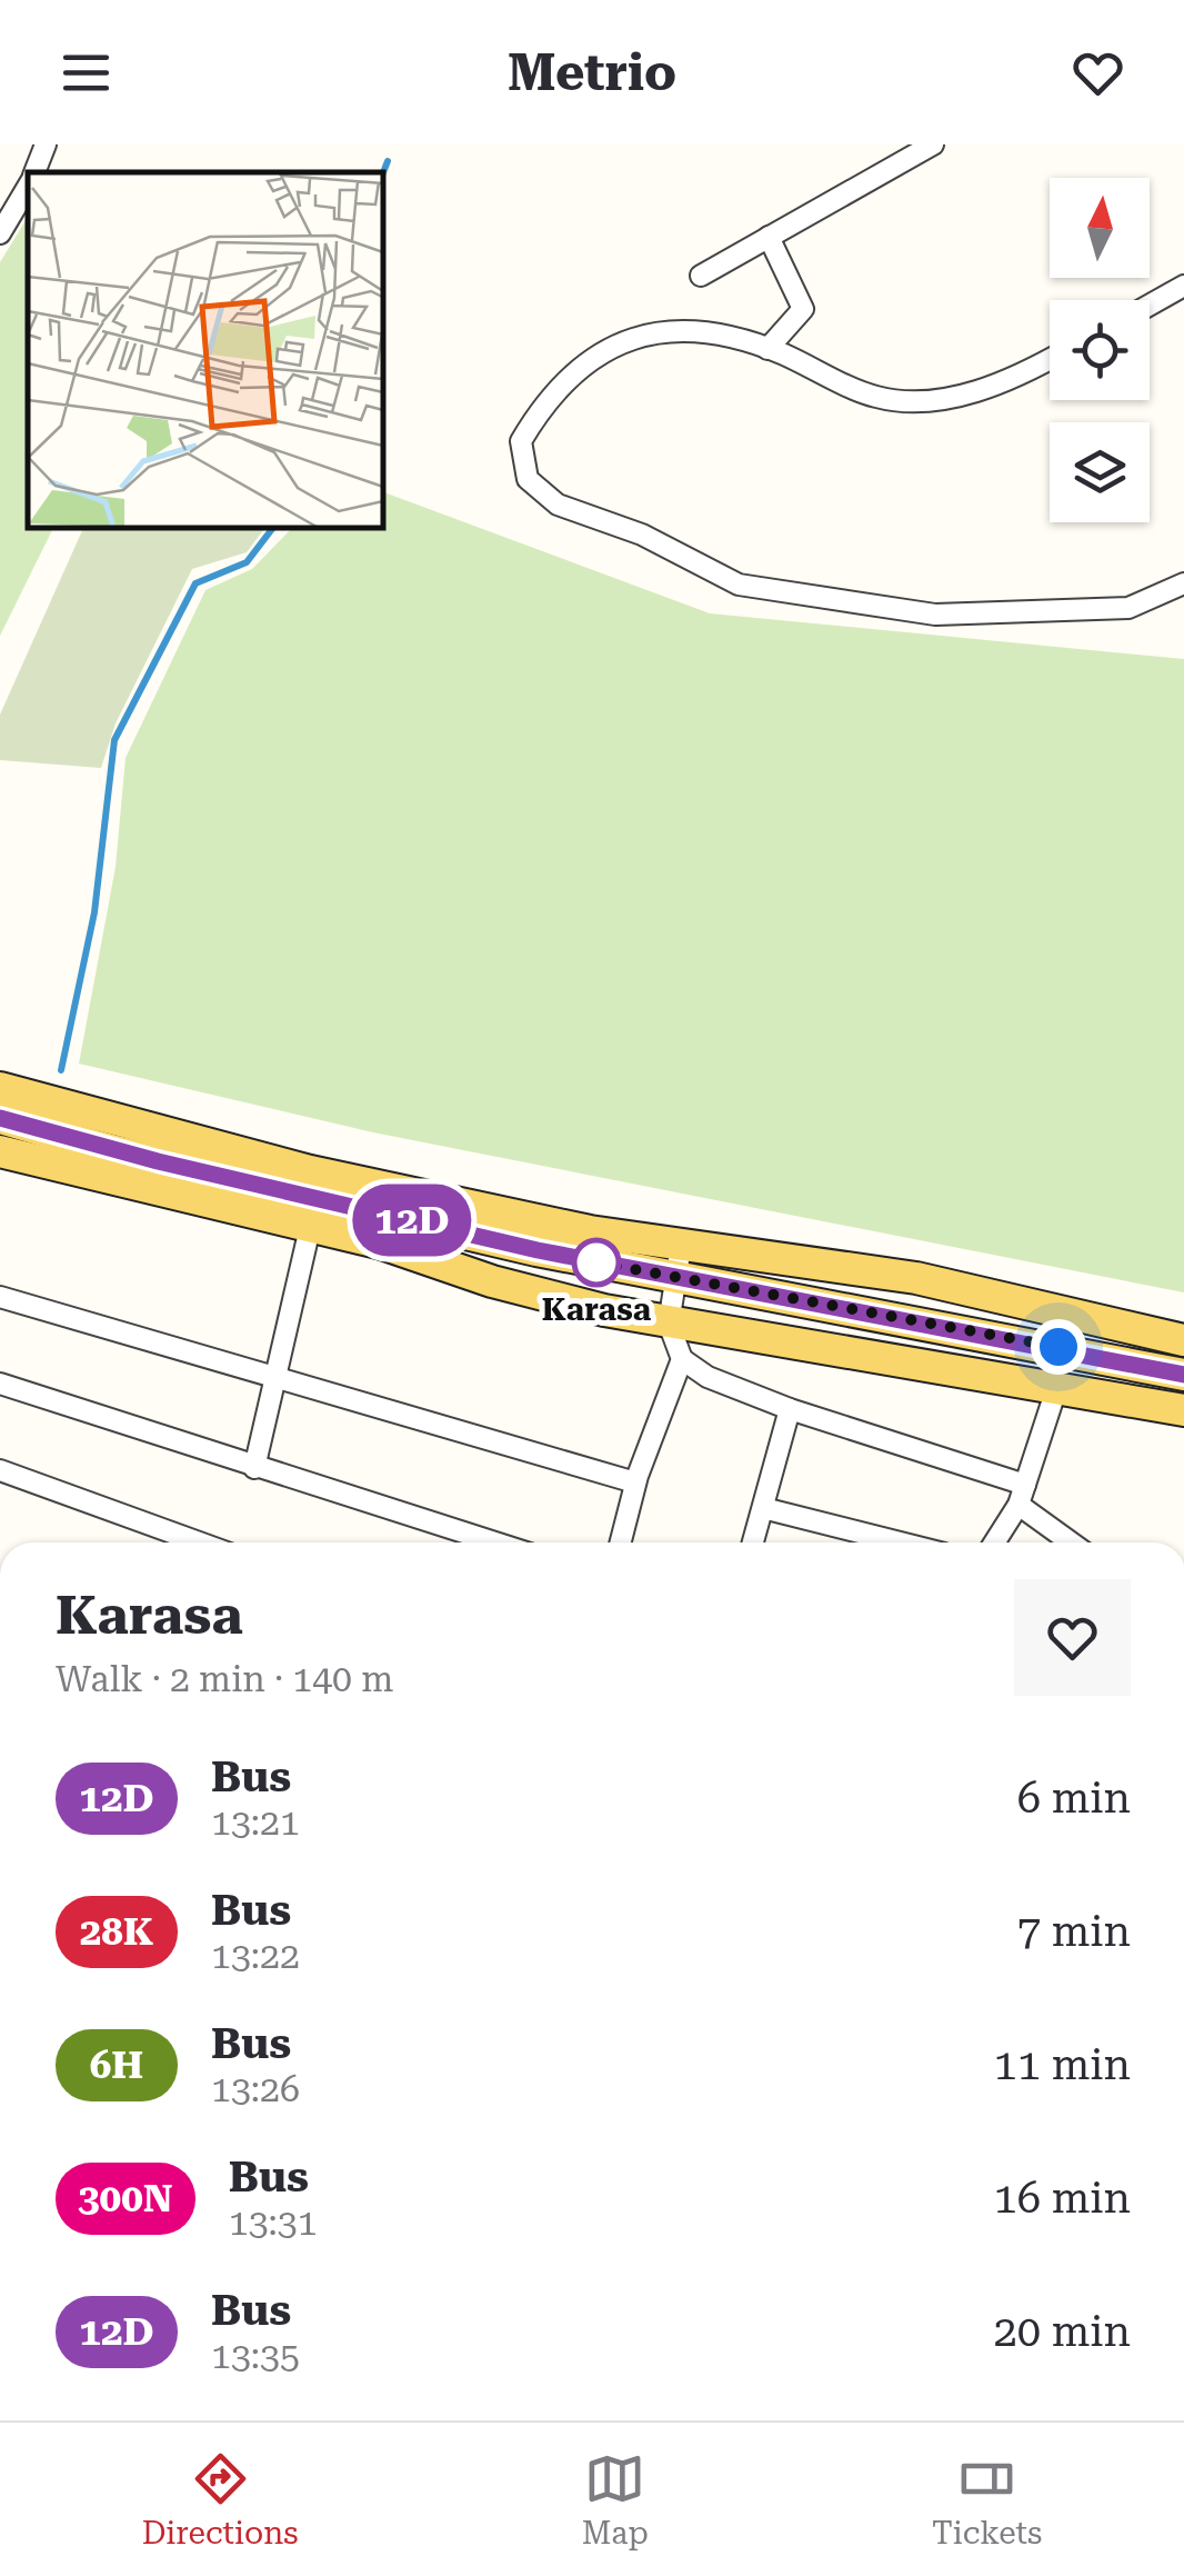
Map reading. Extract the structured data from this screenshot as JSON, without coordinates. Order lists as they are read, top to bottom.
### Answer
{
  "places": ["Karasa"],
  "lines": ["bus line 12D"],
  "north": "top",
  "page": {
    "header": "Metrio",
    "on_map": "12D",
    "heading": ["Karasa", "Walk · 2 min · 140 m"],
    "list": [
      {
        "mark": "12D",
        "name": "Bus",
        "note": "13:21",
        "value": "6 min"
      },
      {
        "mark": "28K",
        "name": "Bus",
        "note": "13:22",
        "value": "7 min"
      },
      {
        "mark": "6H",
        "name": "Bus",
        "note": "13:26",
        "value": "11 min"
      },
      {
        "mark": "300N",
        "name": "Bus",
        "note": "13:31",
        "value": "16 min"
      },
      {
        "mark": "12D",
        "name": "Bus",
        "note": "13:35",
        "value": "20 min"
      }
    ],
    "tabs": ["Directions", "Map", "Tickets"]
  }
}
